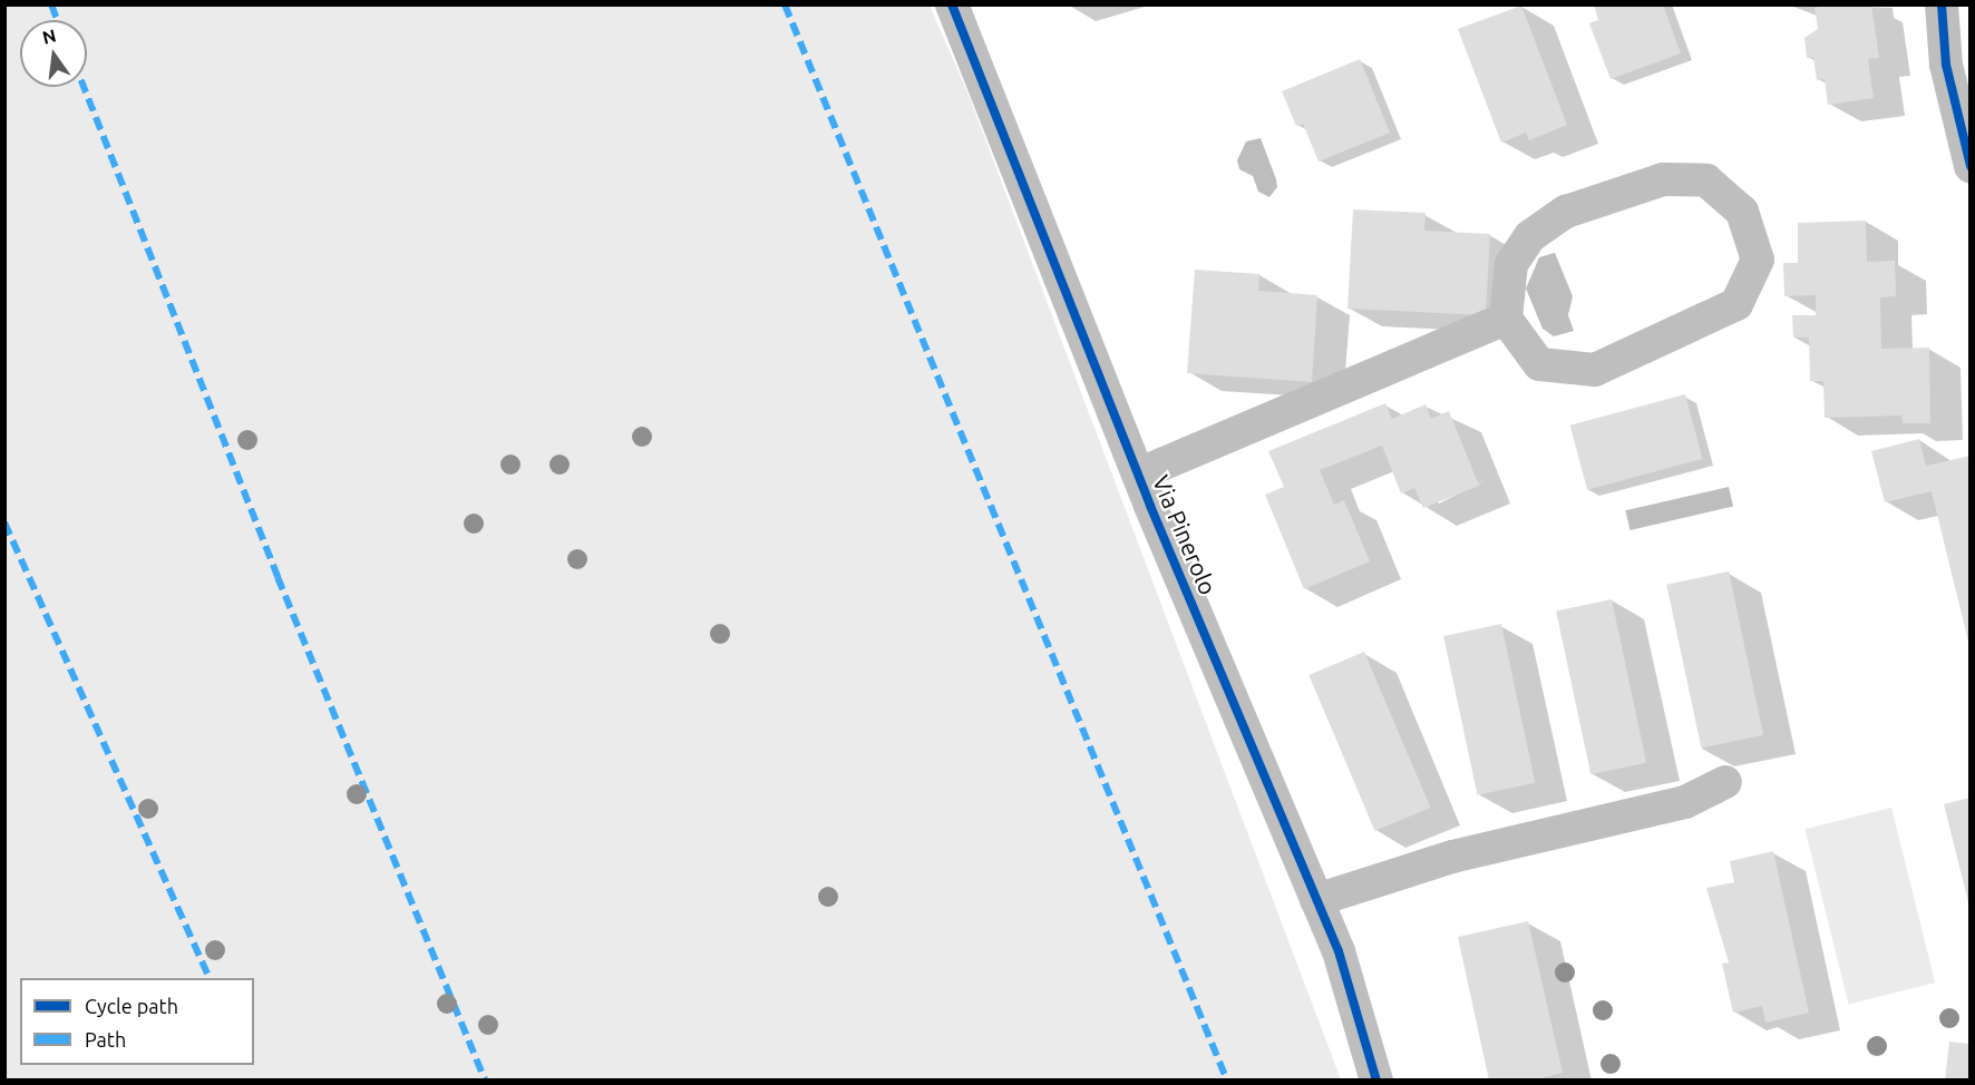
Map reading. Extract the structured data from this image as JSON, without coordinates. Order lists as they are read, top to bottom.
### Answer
{
  "streets": {
    "street": ["Via Pinerolo"]
  },
  "legend": ["Cycle path", "Path"],
  "north": "top"
}
